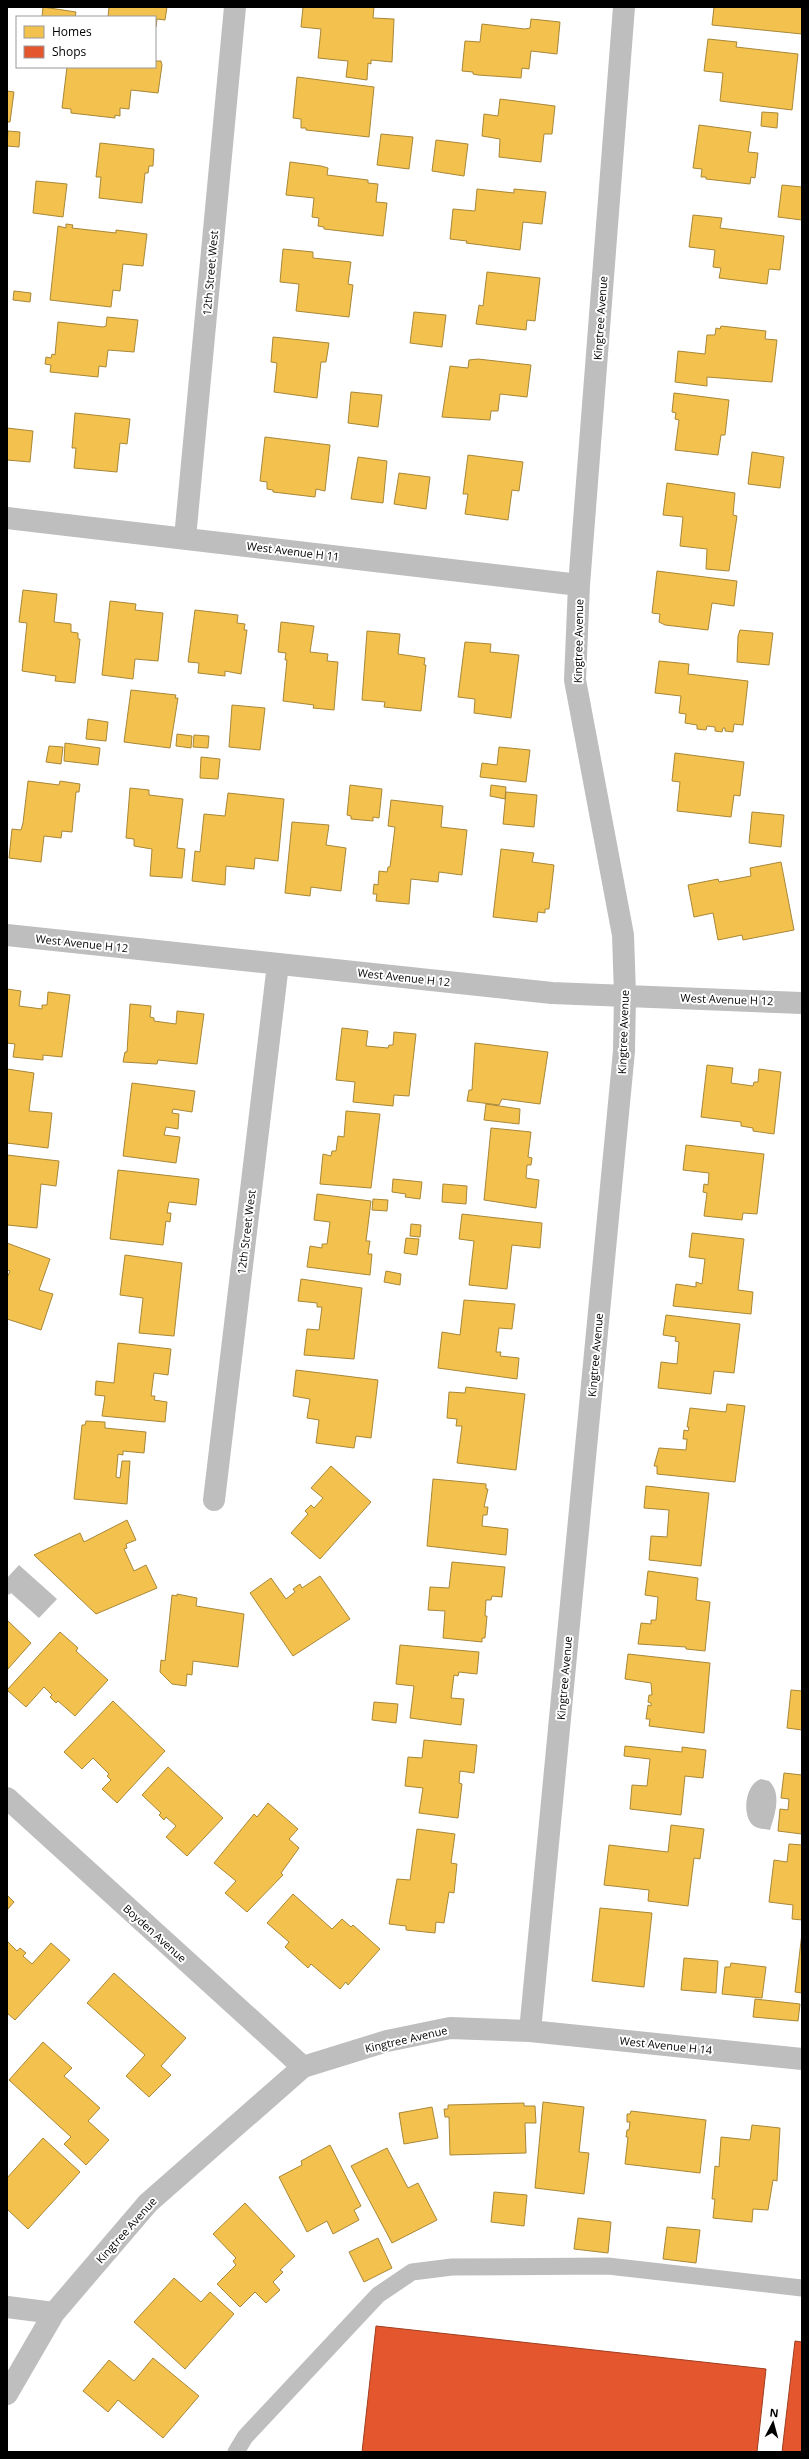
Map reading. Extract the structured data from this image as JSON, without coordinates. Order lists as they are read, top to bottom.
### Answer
{
  "streets": {
    "street": [
      "12th Street West",
      "Kingtree Avenue",
      "West Avenue H 11",
      "West Avenue H 12",
      "Boyden Avenue",
      "West Avenue H 14"
    ]
  },
  "crossings": [
    ["12th Street West", "West Avenue H 11"],
    ["12th Street West", "West Avenue H 12"],
    ["Kingtree Avenue", "West Avenue H 11"],
    ["Kingtree Avenue", "West Avenue H 12"],
    ["Kingtree Avenue", "Boyden Avenue"],
    ["Kingtree Avenue", "West Avenue H 14"]
  ],
  "legend": ["Homes", "Shops"],
  "north": "top"
}
